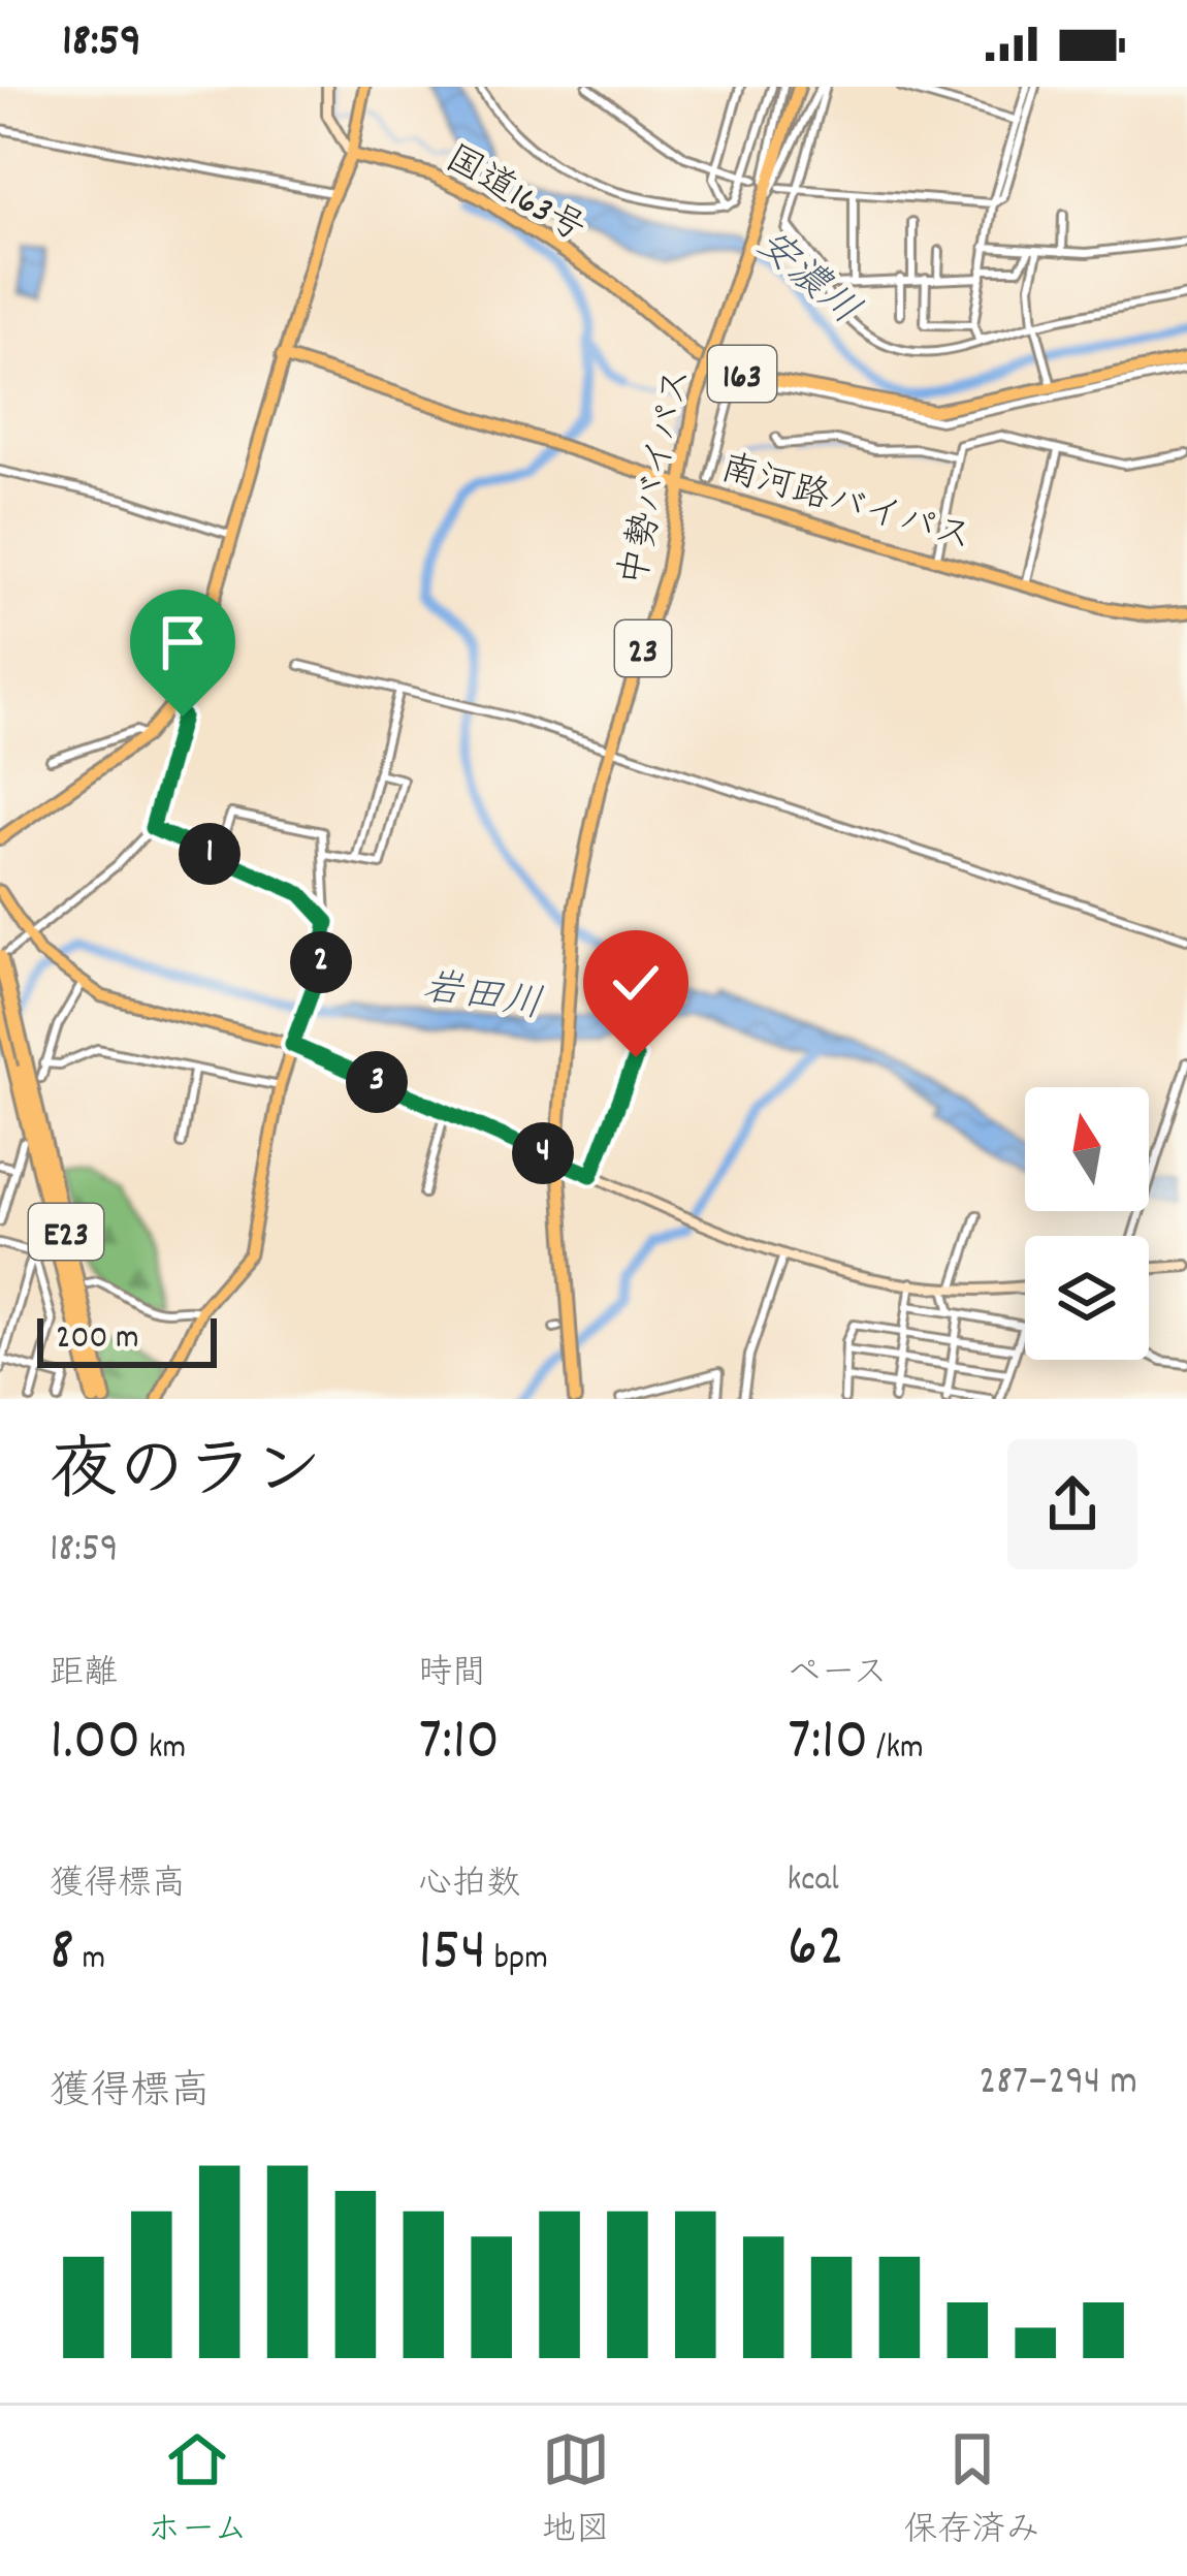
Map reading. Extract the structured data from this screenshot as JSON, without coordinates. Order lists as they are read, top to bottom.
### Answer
{
  "streets": {
    "highway": [
      "国道163号",
      "163",
      "中勢バイパス",
      "南河路バイパス",
      "23",
      "E23"
    ]
  },
  "crossings": [
    ["中勢バイパス", "南河路バイパス"]
  ],
  "water": ["安濃川", "岩田川"],
  "scale_bar": "200 m",
  "north": "top",
  "page": {
    "status": "18:59",
    "pins": [
      "1",
      "2",
      "3",
      "4"
    ],
    "scale": "200 m",
    "heading": ["夜のラン", "18:59"],
    "stats": [
      ["距離", "1.00 km"],
      ["時間", "7:10"],
      ["ペース", "7:10 /km"],
      ["獲得標高", "8 m"],
      ["心拍数", "154 bpm"],
      ["kcal", "62"]
    ],
    "chart": ["獲得標高", "287–294 m"],
    "tabs": ["ホーム", "地図", "保存済み"]
  }
}
